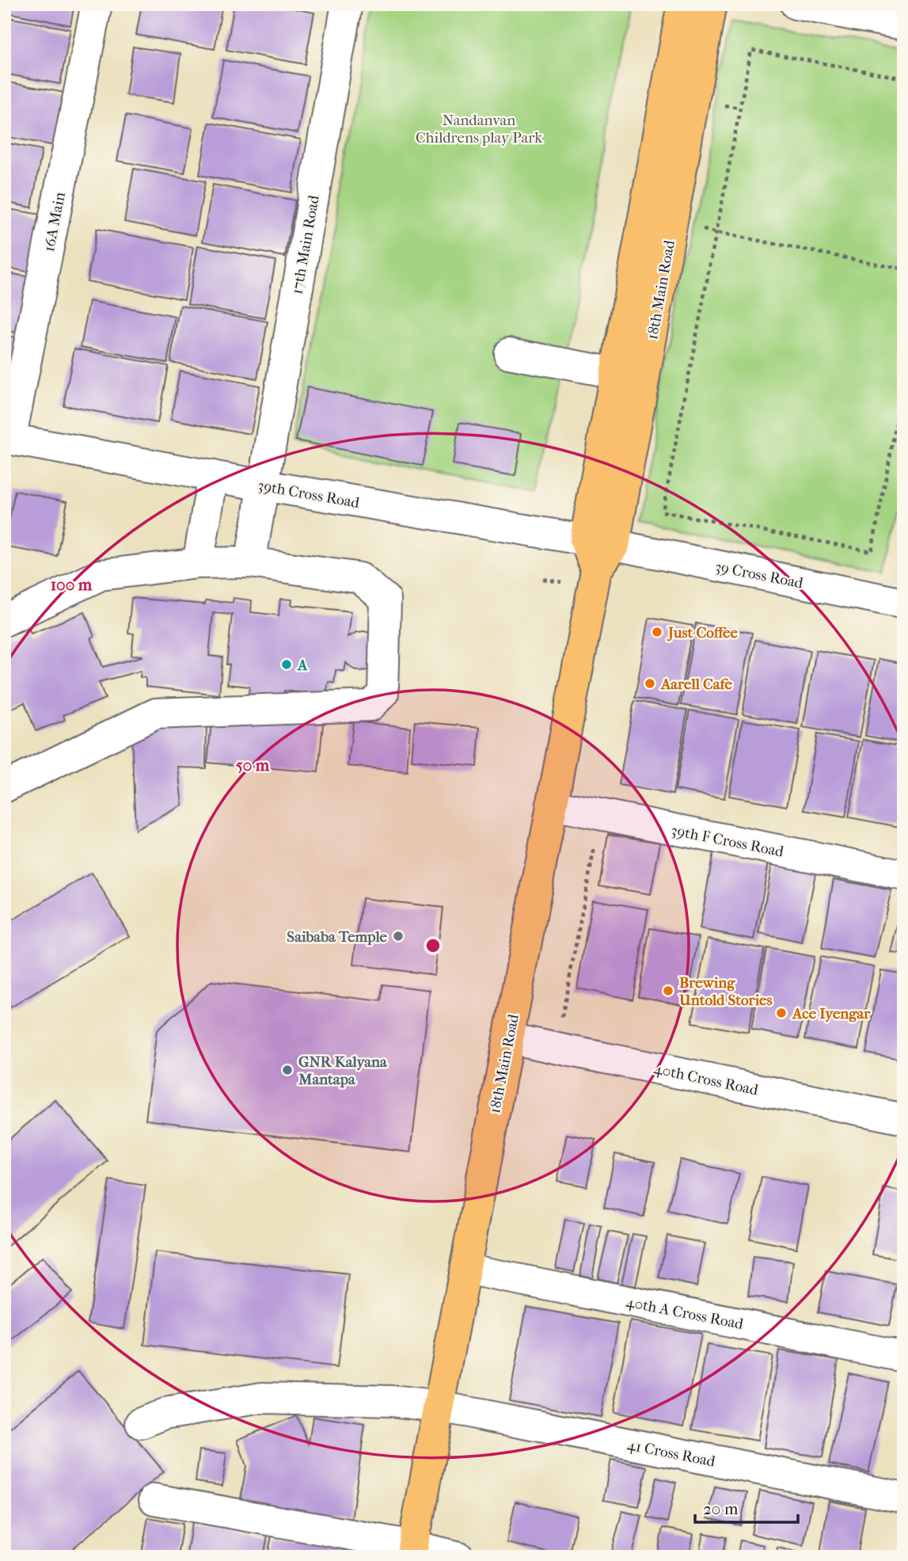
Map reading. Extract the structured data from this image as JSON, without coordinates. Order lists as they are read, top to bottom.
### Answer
{
  "streets": {
    "main road": ["18th Main Road"],
    "street": [
      "16A Main",
      "17th Main Road",
      "39th Cross Road",
      "39 Cross Road",
      "39th F Cross Road",
      "40th Cross Road",
      "40th A Cross Road",
      "41 Cross Road"
    ]
  },
  "crossings": [
    ["16A Main", "39th Cross Road"],
    ["17th Main Road", "39th Cross Road"],
    ["18th Main Road", "39th Cross Road"],
    ["18th Main Road", "39 Cross Road"],
    ["18th Main Road", "39th F Cross Road"],
    ["18th Main Road", "40th Cross Road"],
    ["18th Main Road", "40th A Cross Road"],
    ["18th Main Road", "41 Cross Road"],
    ["39th Cross Road", "39 Cross Road"]
  ],
  "parks": ["Nandanvan Childrens play Park"],
  "places": [
    "Just Coffee",
    "A",
    "Aarell Cafe",
    "Saibaba Temple",
    "Brewing Untold Stories",
    "Ace Iyengar",
    "GNR Kalyana Mantapa"
  ],
  "scale_bar": "20 m",
  "rings": ["100 m", "50 m"]
}
